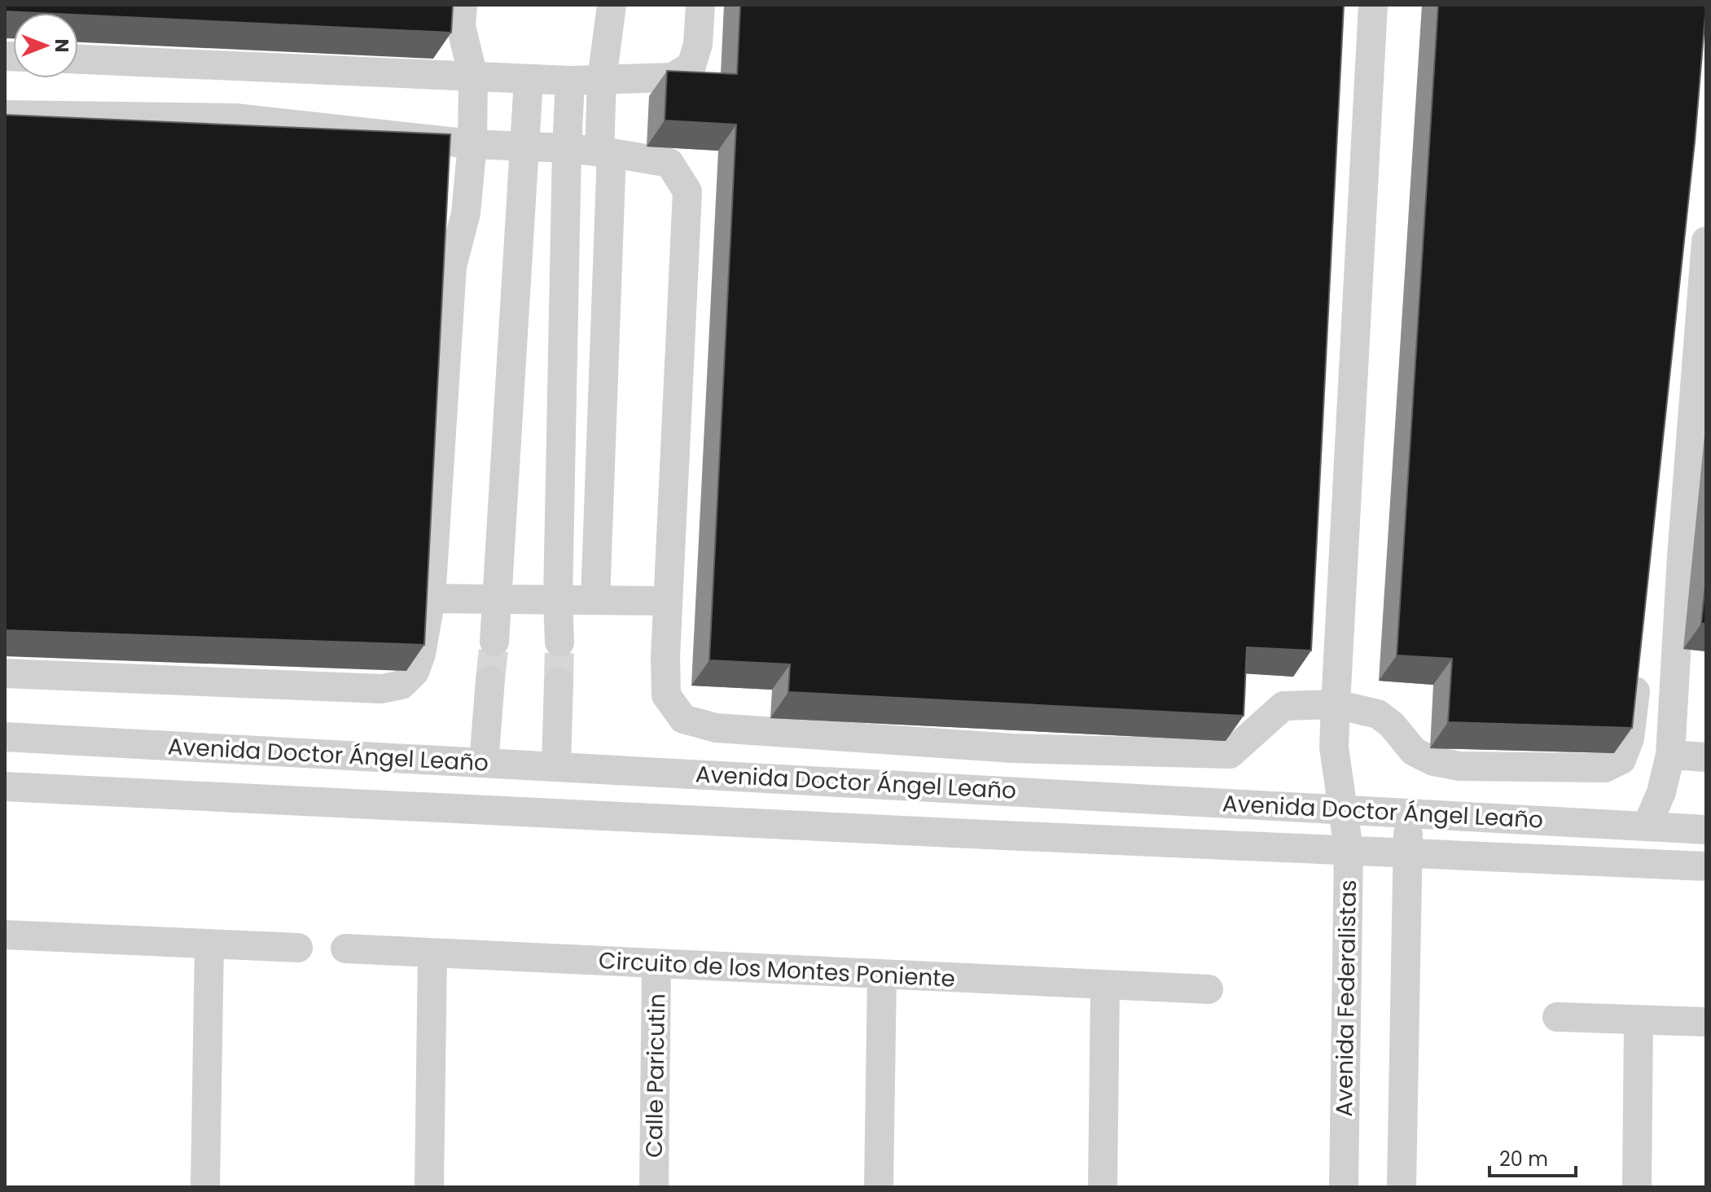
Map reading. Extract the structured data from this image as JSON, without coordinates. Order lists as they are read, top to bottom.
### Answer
{
  "streets": {
    "street": [
      "Avenida Doctor Ángel Leaño",
      "Circuito de los Montes Poniente",
      "Avenida Federalistas",
      "Calle Paricutin"
    ]
  },
  "crossings": [
    ["Avenida Doctor Ángel Leaño", "Avenida Federalistas"],
    ["Circuito de los Montes Poniente", "Calle Paricutin"]
  ],
  "scale_bar": "20 m",
  "north": "right"
}
